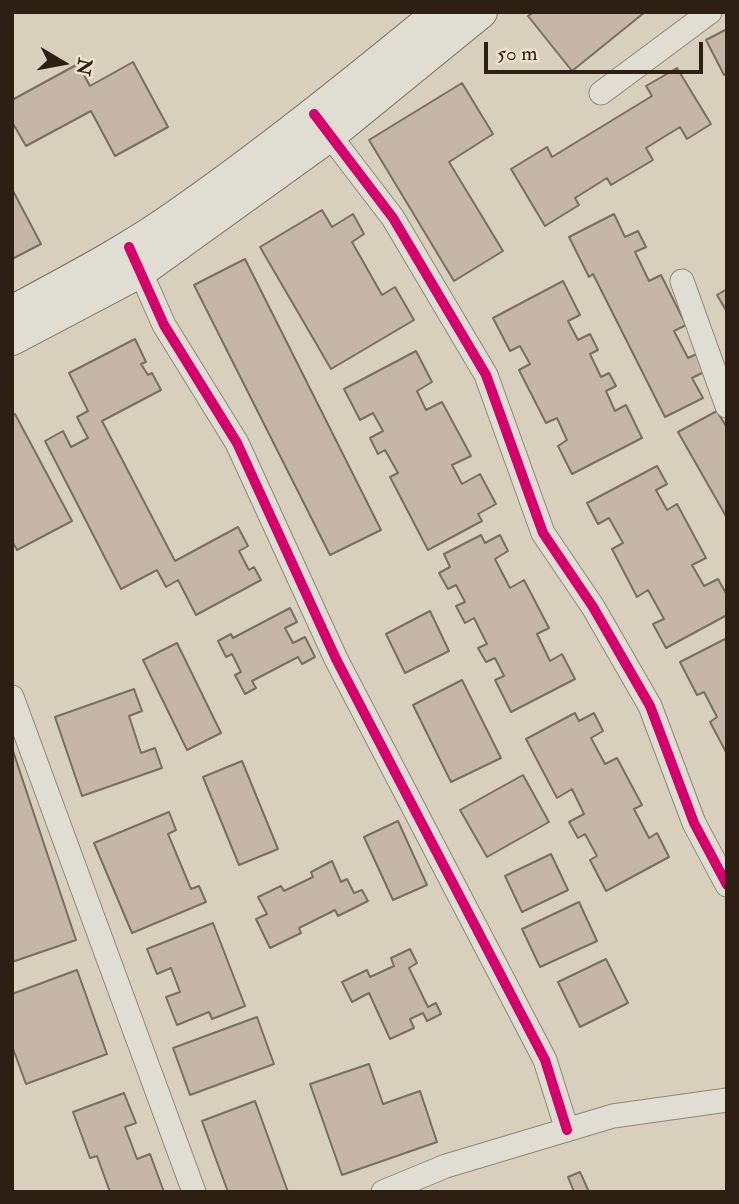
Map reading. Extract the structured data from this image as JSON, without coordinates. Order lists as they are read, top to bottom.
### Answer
{
  "scale_bar": "50 m",
  "north": "right"
}
